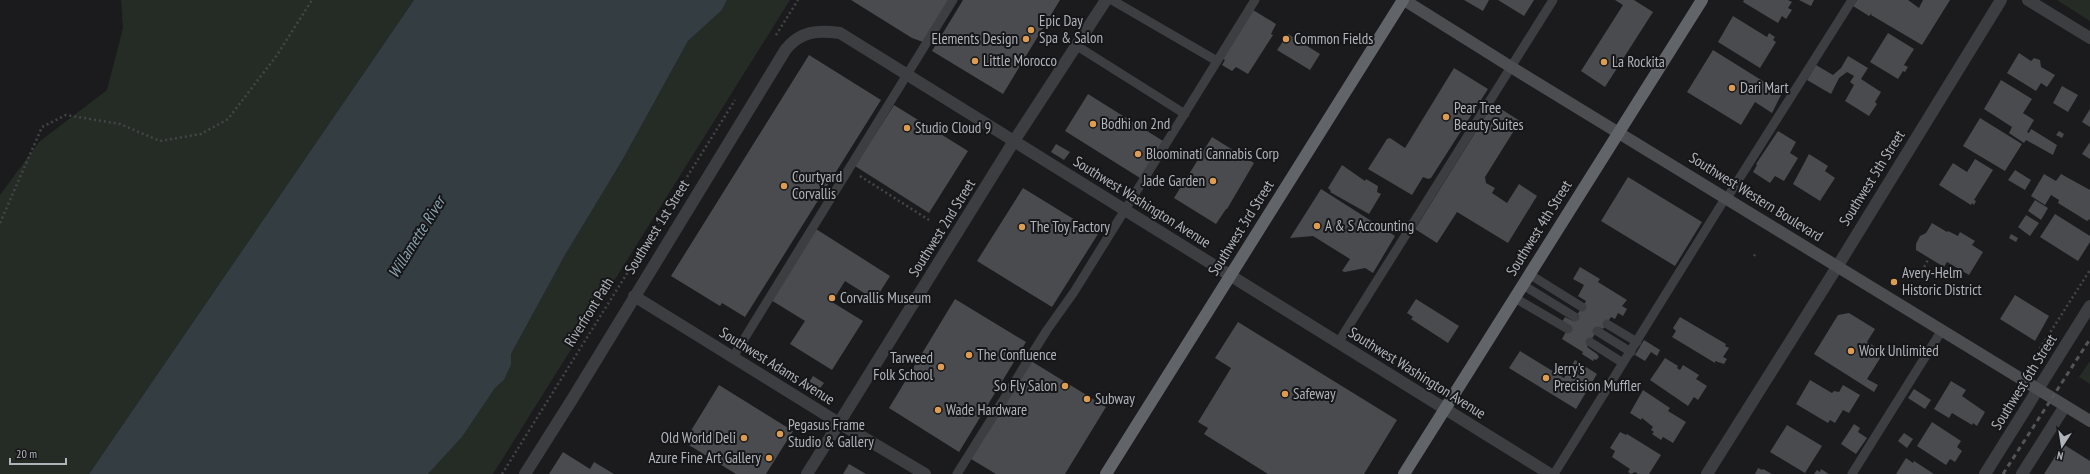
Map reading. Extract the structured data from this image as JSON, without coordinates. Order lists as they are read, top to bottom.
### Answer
{
  "streets": {
    "highway": ["Southwest 3rd Street", "Southwest 4th Street"],
    "main road": ["Southwest Western Boulevard"],
    "street": [
      "Southwest 5th Street",
      "Southwest Washington Avenue",
      "Southwest 1st Street",
      "Southwest 2nd Street",
      "Southwest Adams Avenue",
      "Southwest 6th Street"
    ],
    "path": ["Riverfront Path"]
  },
  "crossings": [
    ["Southwest 5th Street", "Southwest Western Boulevard"],
    ["Southwest Western Boulevard", "Southwest 3rd Street"],
    ["Southwest Western Boulevard", "Southwest 4th Street"],
    ["Southwest Western Boulevard", "Southwest 6th Street"],
    ["Southwest Washington Avenue", "Southwest 1st Street"],
    ["Southwest Washington Avenue", "Southwest 2nd Street"],
    ["Southwest Washington Avenue", "Southwest 3rd Street"],
    ["Southwest Washington Avenue", "Southwest 4th Street"],
    ["Southwest 1st Street", "Southwest Adams Avenue"],
    ["Southwest 2nd Street", "Southwest Adams Avenue"]
  ],
  "water": ["Willamette River"],
  "places": [
    "Epic Day Spa & Salon",
    "Elements Design",
    "Common Fields",
    "Little Morocco",
    "La Rockita",
    "Dari Mart",
    "Pear Tree Beauty Suites",
    "Bodhi on 2nd",
    "Studio Cloud 9",
    "Bloominati Cannabis Corp",
    "Jade Garden",
    "Courtyard Corvallis",
    "A & S Accounting",
    "The Toy Factory",
    "Avery-Helm Historic District",
    "Corvallis Museum",
    "Work Unlimited",
    "The Confluence",
    "Tarweed Folk School",
    "Jerry's Precision Muffler",
    "So Fly Salon",
    "Safeway",
    "Subway",
    "Wade Hardware",
    "Pegasus Frame Studio & Gallery",
    "Old World Deli",
    "Azure Fine Art Gallery"
  ],
  "scale_bar": "20 m",
  "north": "bottom"
}
